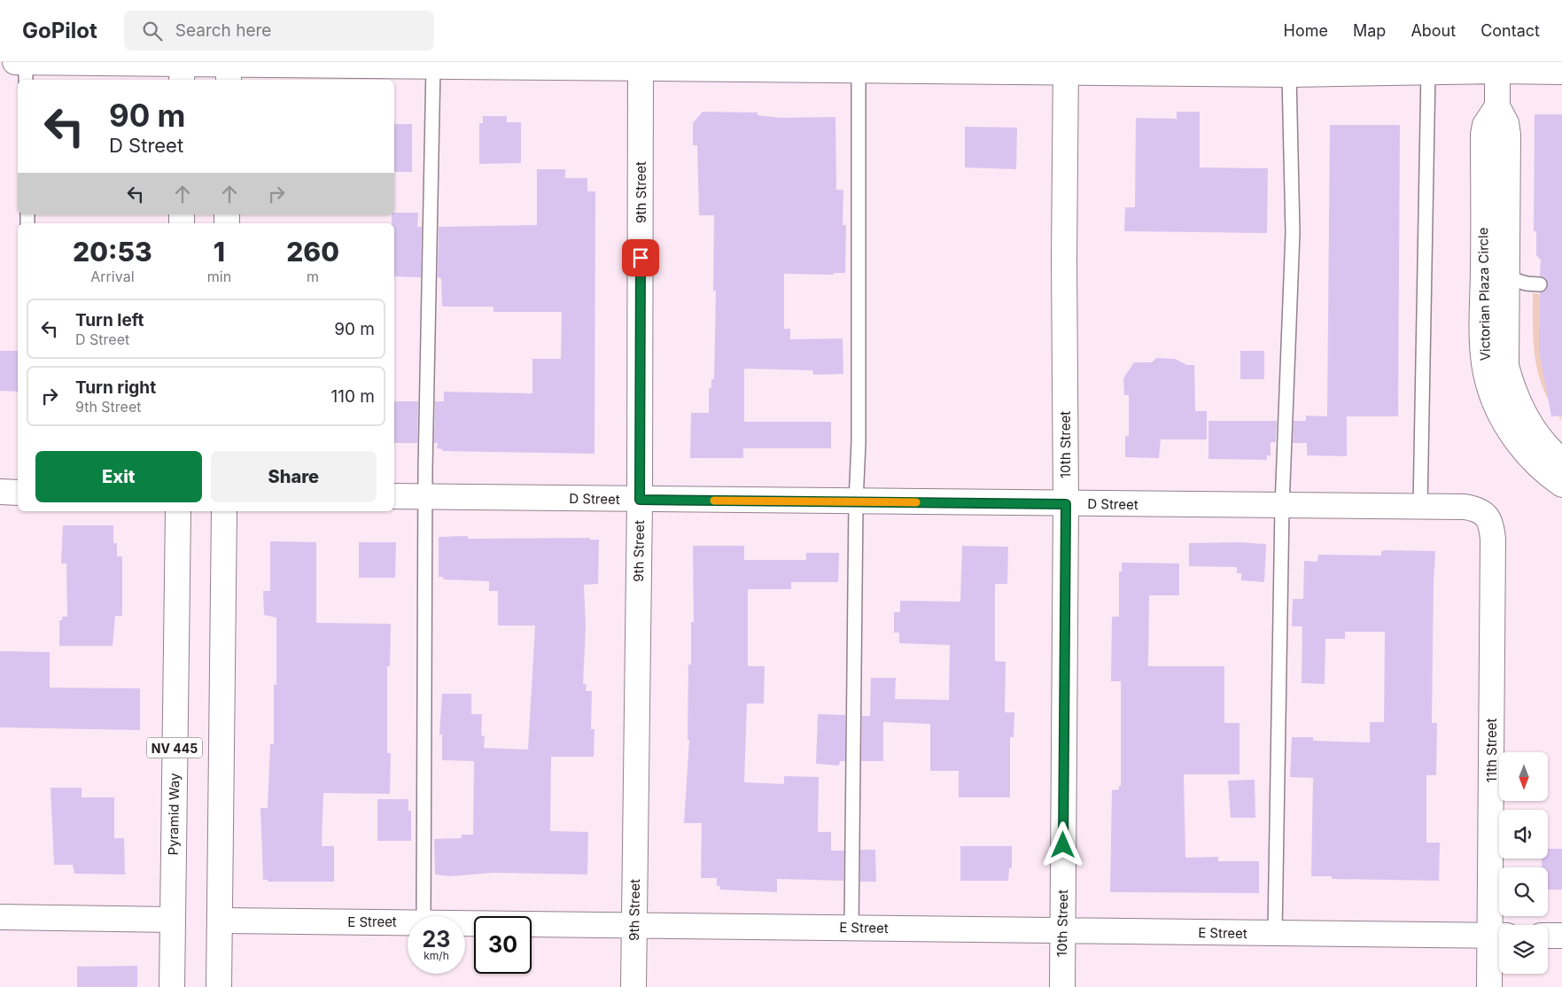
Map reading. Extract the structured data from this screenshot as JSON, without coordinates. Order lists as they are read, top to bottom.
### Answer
{
  "streets": {
    "street": [
      "9th Street",
      "Victorian Plaza Circle",
      "10th Street",
      "D Street",
      "NV 445",
      "11th Street",
      "Pyramid Way",
      "E Street"
    ]
  },
  "crossings": [
    ["9th Street", "D Street"],
    ["9th Street", "E Street"],
    ["10th Street", "D Street"],
    ["10th Street", "E Street"],
    ["D Street", "11th Street"],
    ["NV 445", "E Street"],
    ["11th Street", "E Street"]
  ],
  "north": "bottom",
  "page": {
    "header": "GoPilot",
    "search": "Search here",
    "nav": [
      "Home",
      "Map",
      "About",
      "Contact"
    ],
    "turn": ["90 m", "D Street"],
    "eta": [
      "20:53",
      "Arrival",
      "1",
      "min",
      "260",
      "m"
    ],
    "list": [
      {
        "name": "Turn left",
        "note": "D Street",
        "value": "90 m"
      },
      {
        "name": "Turn right",
        "note": "9th Street",
        "value": "110 m"
      }
    ],
    "buttons": ["Exit", "Share"],
    "speed": "23 km/h",
    "limit": "30"
  }
}
